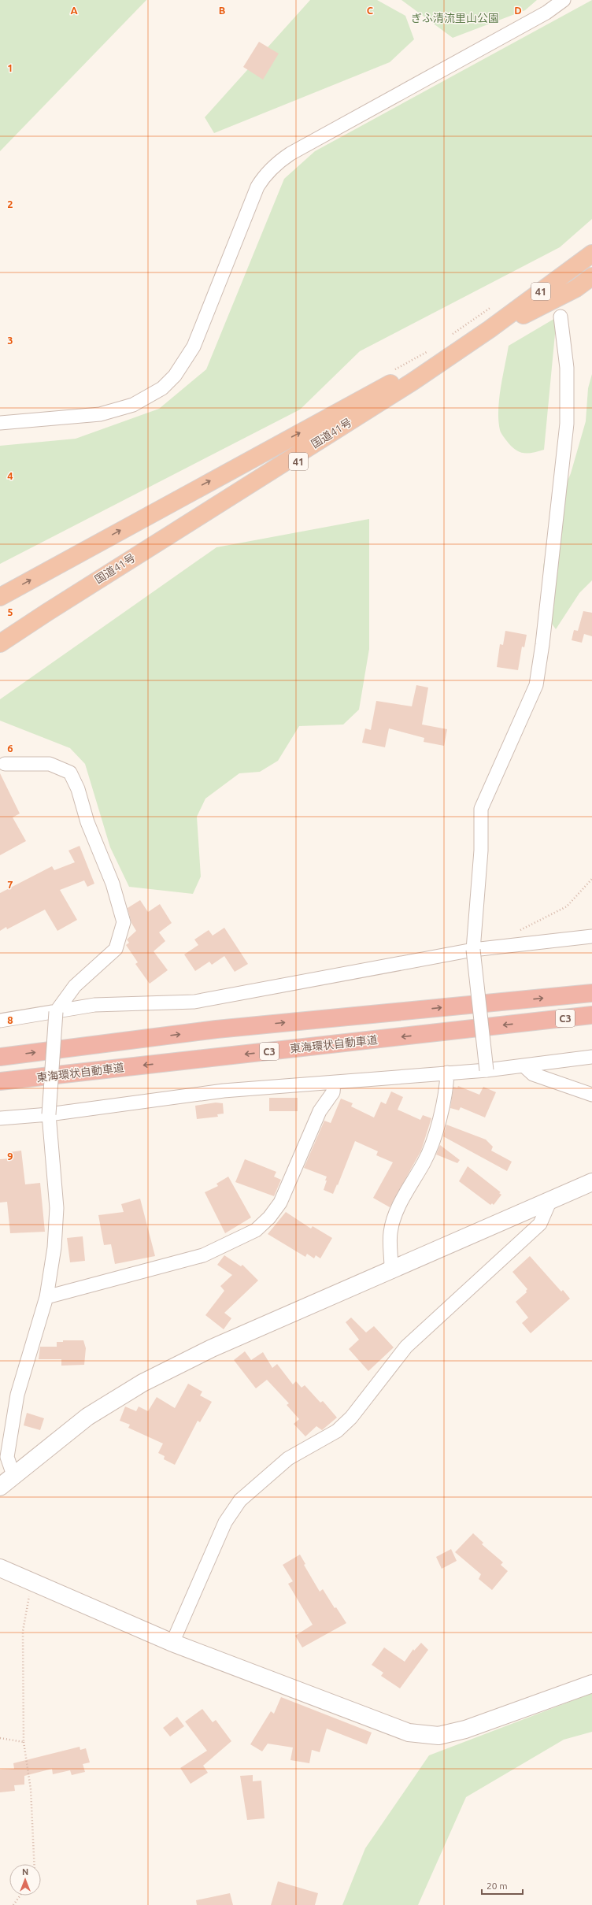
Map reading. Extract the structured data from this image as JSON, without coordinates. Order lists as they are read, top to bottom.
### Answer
{
  "streets": {
    "highway": [
      "41",
      "国道41号",
      "C3",
      "東海環状自動車道"
    ]
  },
  "crossings": [
    ["41", "国道41号"]
  ],
  "parks": ["ぎふ清流里山公園"],
  "scale_bar": "20 m",
  "north": "top",
  "grid": {
    "columns": [
      "A",
      "B",
      "C",
      "D"
    ],
    "rows": [
      "1",
      "2",
      "3",
      "4",
      "5",
      "6",
      "7",
      "8",
      "9"
    ]
  }
}
